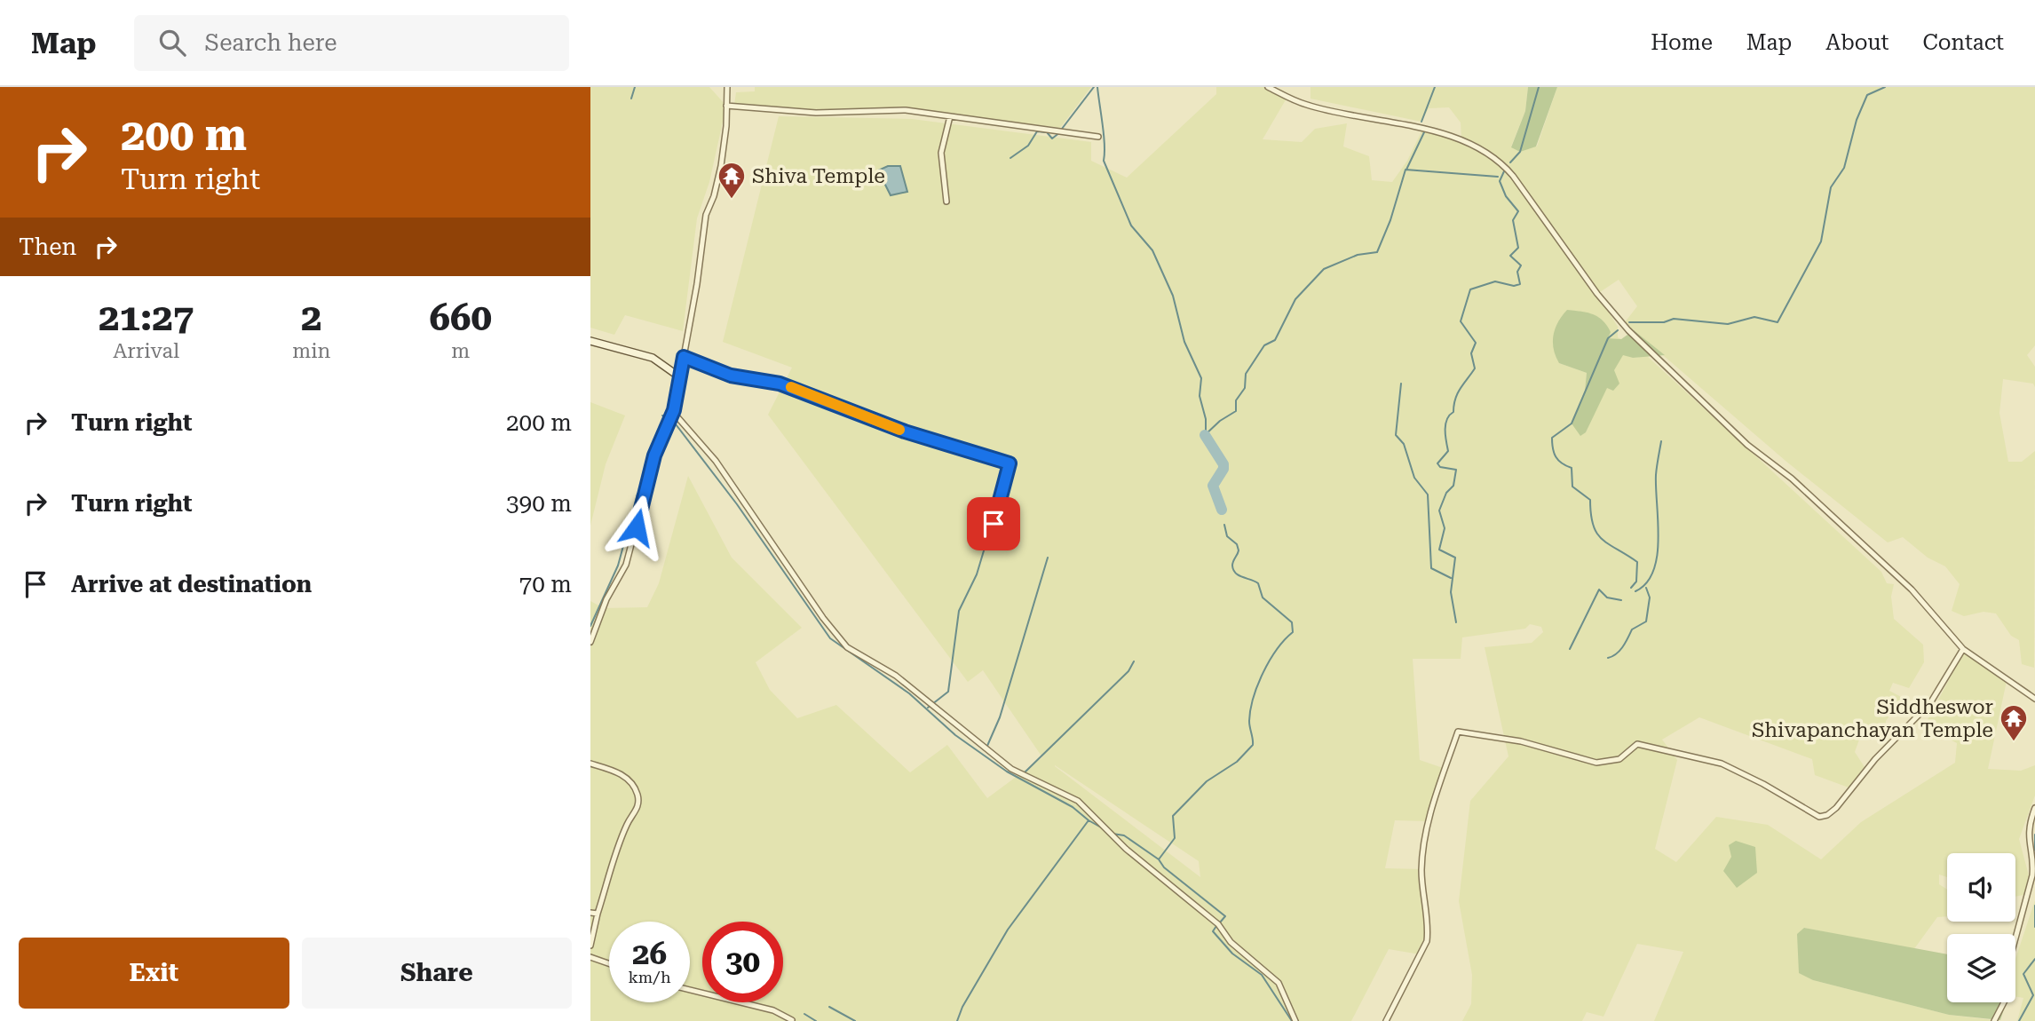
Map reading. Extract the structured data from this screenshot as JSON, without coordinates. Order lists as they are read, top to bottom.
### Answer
{
  "places": {
    "temple": ["Shiva Temple", "Siddheswor Shivapanchayan Temple"]
  },
  "page": {
    "header": "Map",
    "search": "Search here",
    "nav": [
      "Home",
      "Map",
      "About",
      "Contact"
    ],
    "turn": ["200 m", "Turn right"],
    "then": "Then",
    "eta": [
      "21:27",
      "Arrival",
      "2",
      "min",
      "660",
      "m"
    ],
    "list": [
      {
        "name": "Turn right",
        "value": "200 m"
      },
      {
        "name": "Turn right",
        "value": "390 m"
      },
      {
        "name": "Arrive at destination",
        "value": "70 m"
      }
    ],
    "speed": "26 km/h",
    "limit": "30",
    "buttons": ["Exit", "Share"]
  }
}
